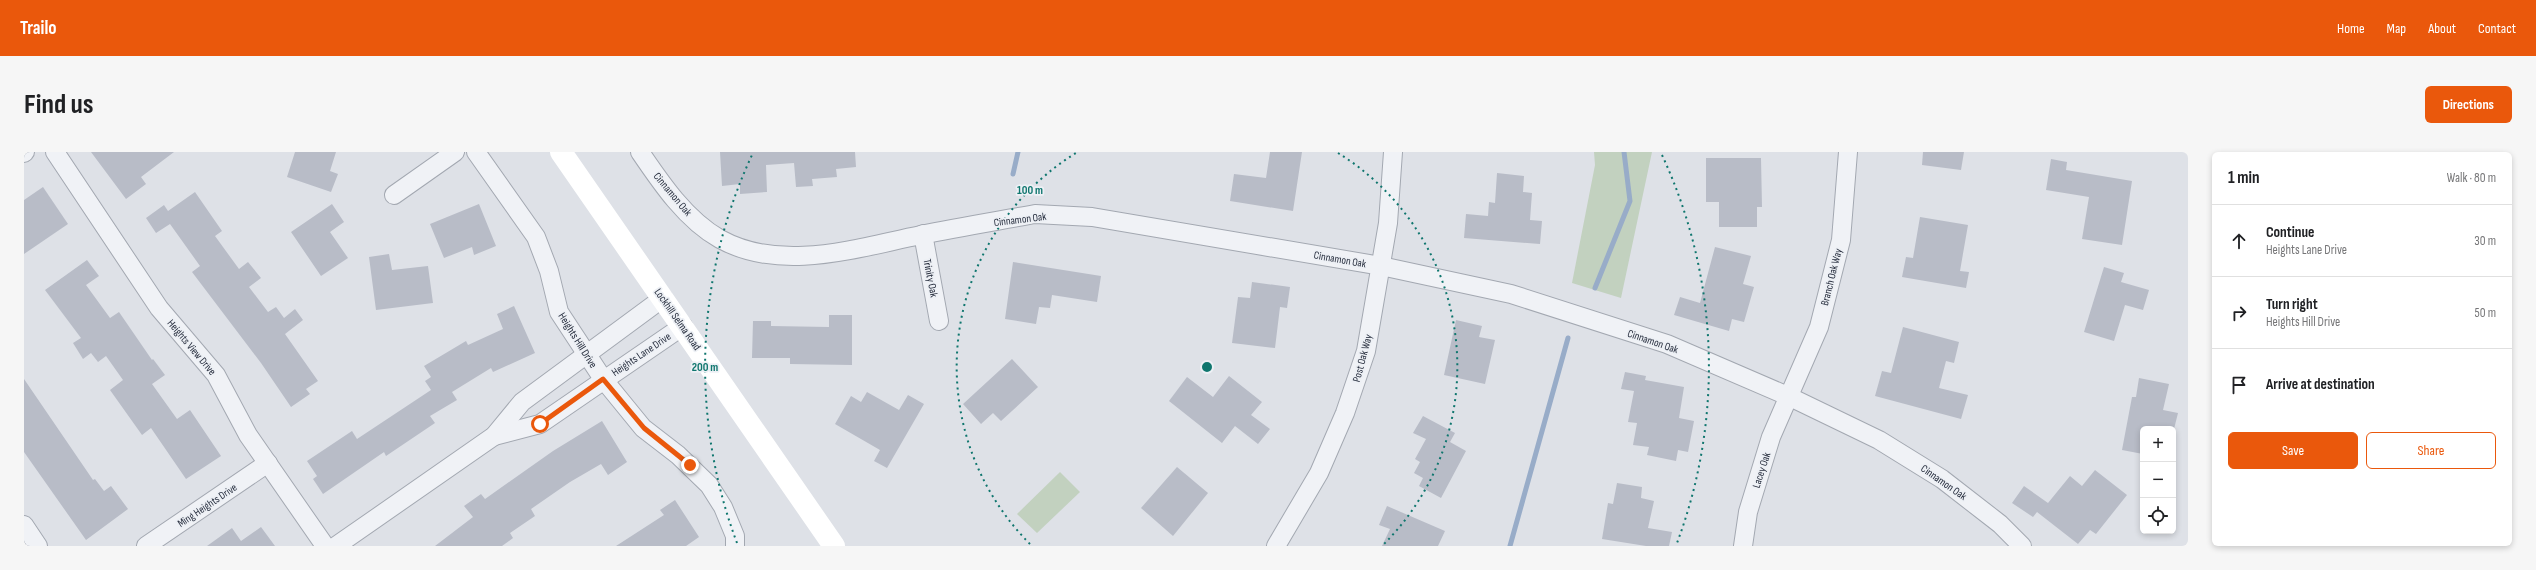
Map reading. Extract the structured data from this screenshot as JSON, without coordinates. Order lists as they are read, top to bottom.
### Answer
{
  "streets": {
    "main road": ["Lockhill Selma Road"],
    "street": [
      "Cinnamon Oak",
      "Branch Oak Way",
      "Trinity Oak",
      "Heights Hill Drive",
      "Heights View Drive",
      "Heights Lane Drive",
      "Post Oak Way",
      "Lacey Oak",
      "Ming Heights Drive"
    ]
  },
  "crossings": [
    ["Cinnamon Oak", "Branch Oak Way"],
    ["Cinnamon Oak", "Trinity Oak"],
    ["Cinnamon Oak", "Post Oak Way"],
    ["Cinnamon Oak", "Lacey Oak"],
    ["Branch Oak Way", "Lacey Oak"],
    ["Lockhill Selma Road", "Heights Lane Drive"],
    ["Heights Hill Drive", "Heights Lane Drive"],
    ["Heights View Drive", "Ming Heights Drive"]
  ],
  "page": {
    "header": "Trailo",
    "nav": [
      "Home",
      "Map",
      "About",
      "Contact"
    ],
    "buttons": [
      "Directions",
      ["Save", "Share"]
    ],
    "title": "Find us",
    "heading": ["1 min", "Walk · 80 m"],
    "list": [
      ["Continue", "Heights Lane Drive", "30 m"],
      ["Turn right", "Heights Hill Drive", "50 m"],
      "Arrive at destination"
    ],
    "map_buttons": ["+", "−"]
  },
  "rings": ["100 m", "200 m"]
}
